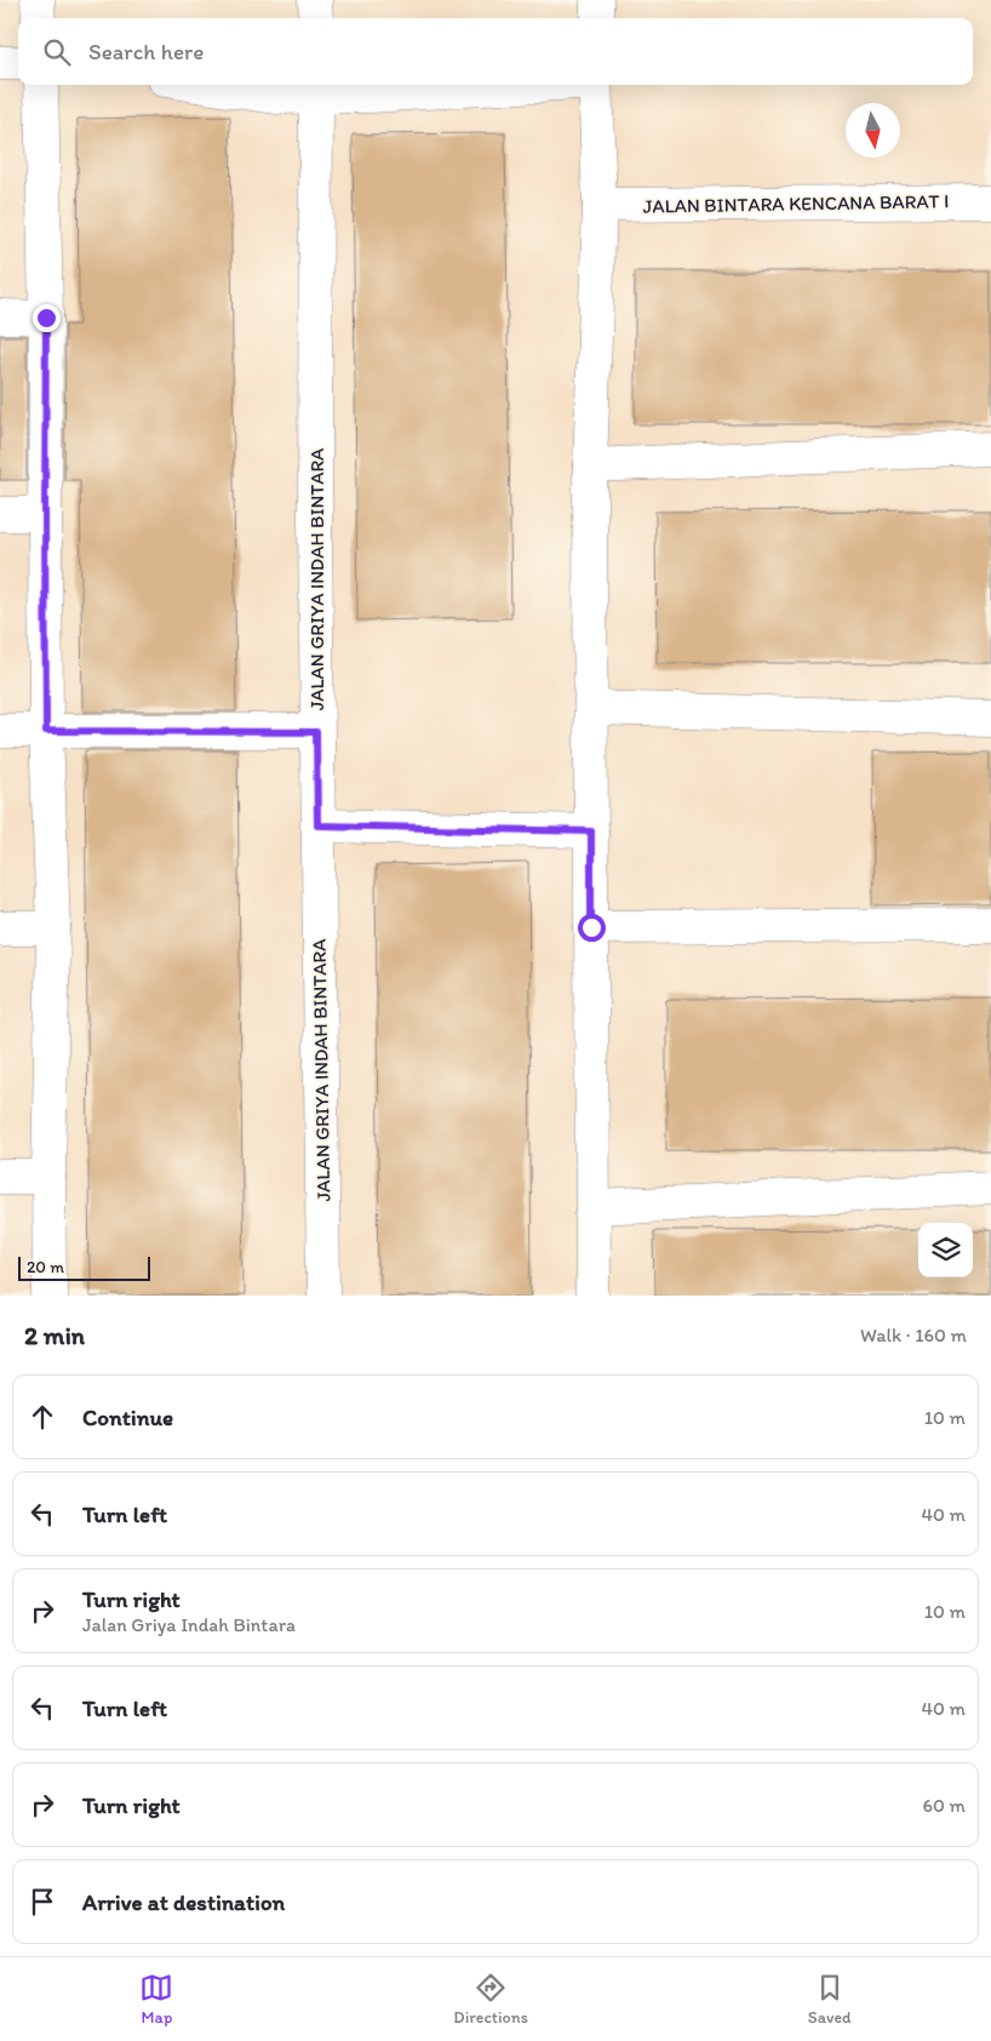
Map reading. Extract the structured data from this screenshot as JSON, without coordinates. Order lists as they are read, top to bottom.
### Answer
{
  "streets": {
    "street": ["JALAN BINTARA KENCANA BARAT I", "JALAN GRIYA INDAH BINTARA"]
  },
  "scale_bar": "20 m",
  "north": "bottom",
  "page": {
    "search": "Search here",
    "scale": "20 m",
    "heading": ["2 min", "Walk · 160 m"],
    "list": [
      ["Continue", "10 m"],
      ["Turn left", "40 m"],
      ["Turn right", "Jalan Griya Indah Bintara", "10 m"],
      ["Turn left", "40 m"],
      ["Turn right", "60 m"],
      "Arrive at destination"
    ],
    "nav": ["Map", "Directions", "Saved"]
  }
}
